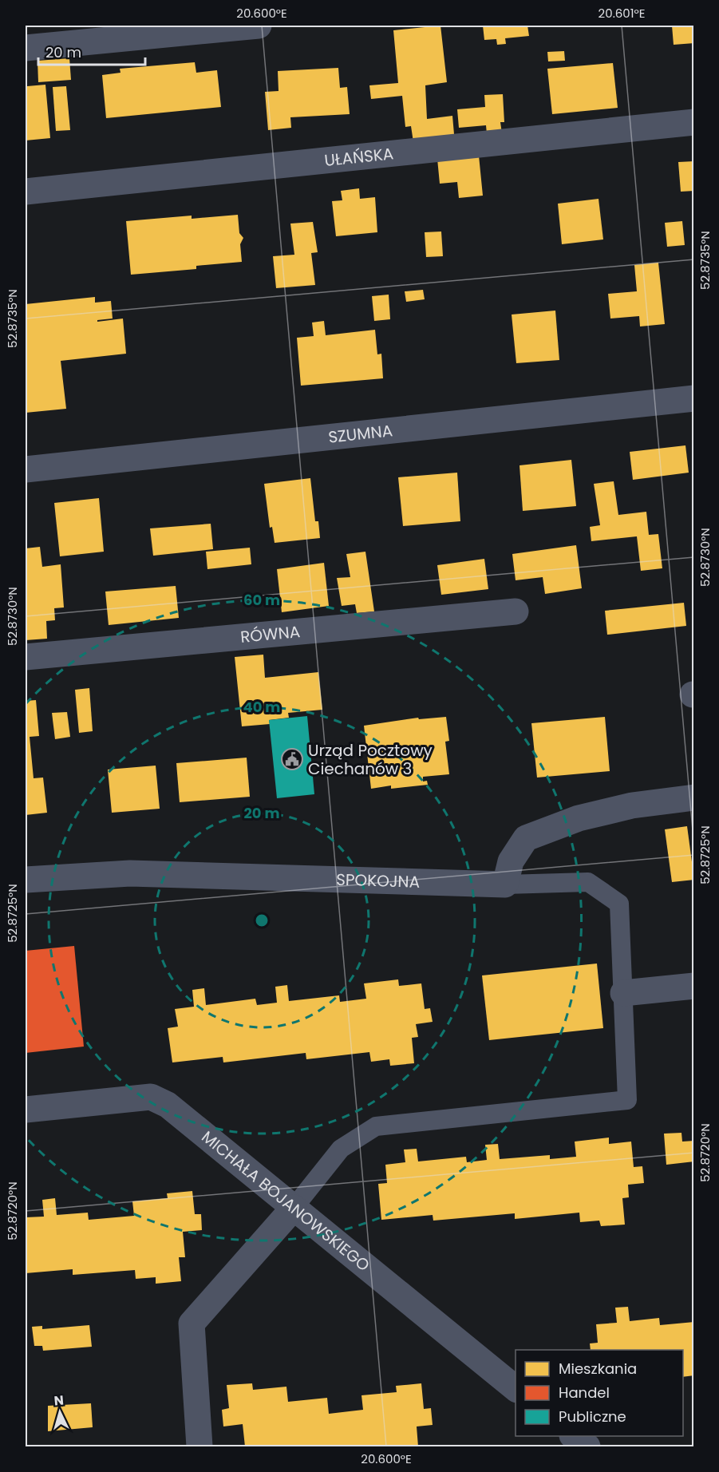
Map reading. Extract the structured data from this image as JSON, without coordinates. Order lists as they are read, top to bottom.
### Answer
{
  "streets": {
    "street": [
      "UŁAŃSKA",
      "SZUMNA",
      "RÓWNA",
      "SPOKOJNA",
      "MICHAŁA BOJANOWSKIEGO"
    ]
  },
  "places": {
    "public building": ["Urząd Pocztowy Ciechanów 3"]
  },
  "legend": ["Mieszkania", "Handel", "Publiczne"],
  "scale_bar": "20 m",
  "north": "top",
  "coordinates": [
    "20.600°E",
    "20.601°E",
    "52.8735°N",
    "52.8730°N",
    "52.8725°N",
    "52.8720°N"
  ],
  "rings": ["60 m", "40 m", "20 m"]
}
